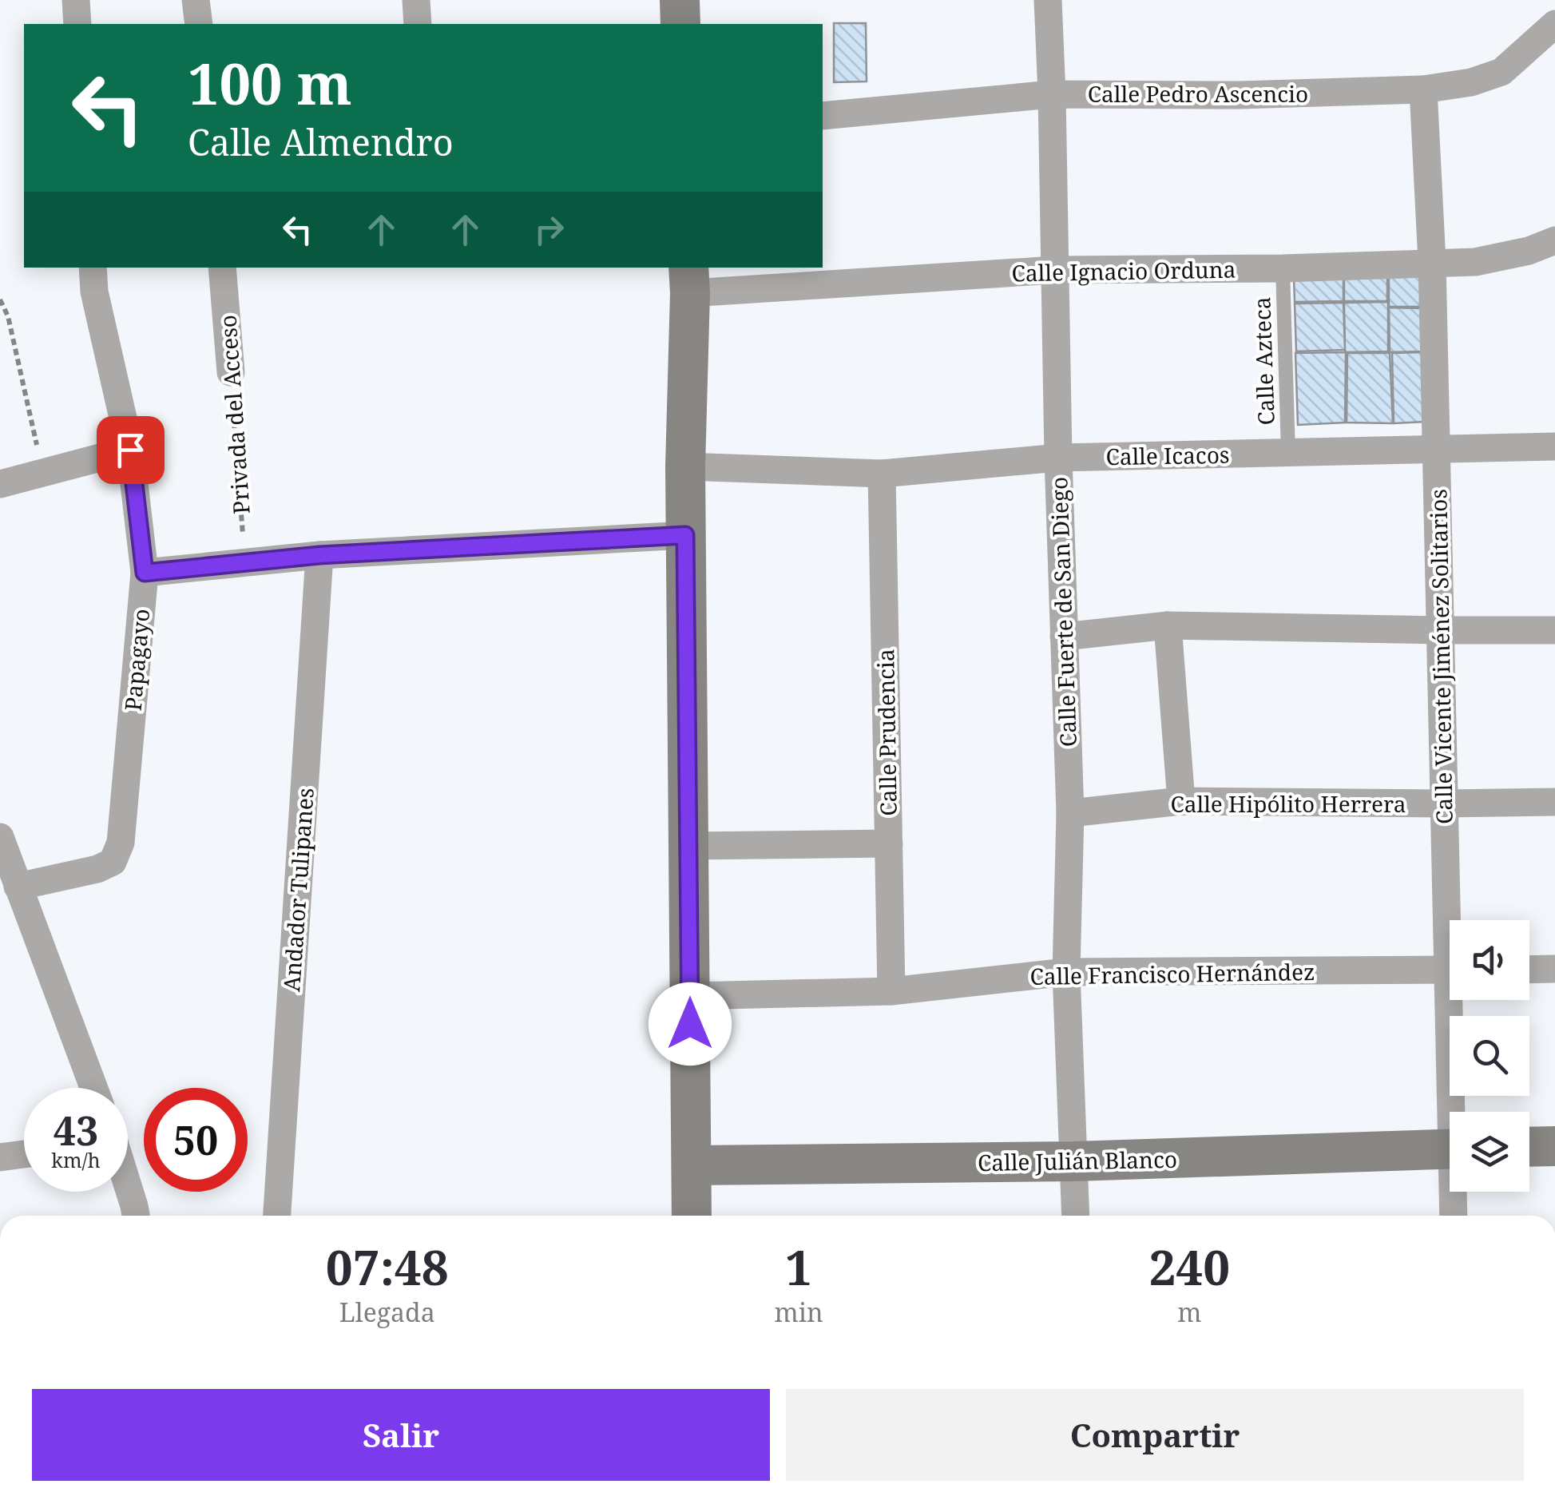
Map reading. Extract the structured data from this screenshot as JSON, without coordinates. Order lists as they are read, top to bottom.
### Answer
{
  "streets": {
    "main road": ["Calle Julián Blanco"],
    "street": [
      "Calle Pedro Ascencio",
      "Calle Ignacio Orduna",
      "Privada del Acceso",
      "Calle Icacos",
      "Calle Fuerte de San Diego",
      "Calle Vicente Jiménez Solitarios",
      "Papagayo",
      "Calle Prudencia",
      "Calle Hipólito Herrera",
      "Andador Tulipanes",
      "Calle Francisco Hernández"
    ],
    "lane": ["Calle Azteca"]
  },
  "crossings": [
    ["Calle Pedro Ascencio", "Calle Fuerte de San Diego"],
    ["Calle Pedro Ascencio", "Calle Vicente Jiménez Solitarios"],
    ["Calle Ignacio Orduna", "Calle Azteca"],
    ["Calle Ignacio Orduna", "Calle Fuerte de San Diego"],
    ["Calle Ignacio Orduna", "Calle Vicente Jiménez Solitarios"],
    ["Calle Azteca", "Calle Icacos"],
    ["Calle Icacos", "Calle Fuerte de San Diego"],
    ["Calle Icacos", "Calle Vicente Jiménez Solitarios"],
    ["Calle Icacos", "Calle Prudencia"],
    ["Calle Fuerte de San Diego", "Calle Hipólito Herrera"],
    ["Calle Fuerte de San Diego", "Calle Francisco Hernández"],
    ["Calle Fuerte de San Diego", "Calle Julián Blanco"],
    ["Calle Vicente Jiménez Solitarios", "Calle Hipólito Herrera"],
    ["Calle Prudencia", "Calle Francisco Hernández"]
  ],
  "page": {
    "turn": ["100 m", "Calle Almendro"],
    "speed": "43 km/h",
    "limit": "50",
    "eta": [
      "07:48",
      "Llegada",
      "1",
      "min",
      "240",
      "m"
    ],
    "buttons": ["Salir", "Compartir"]
  }
}
